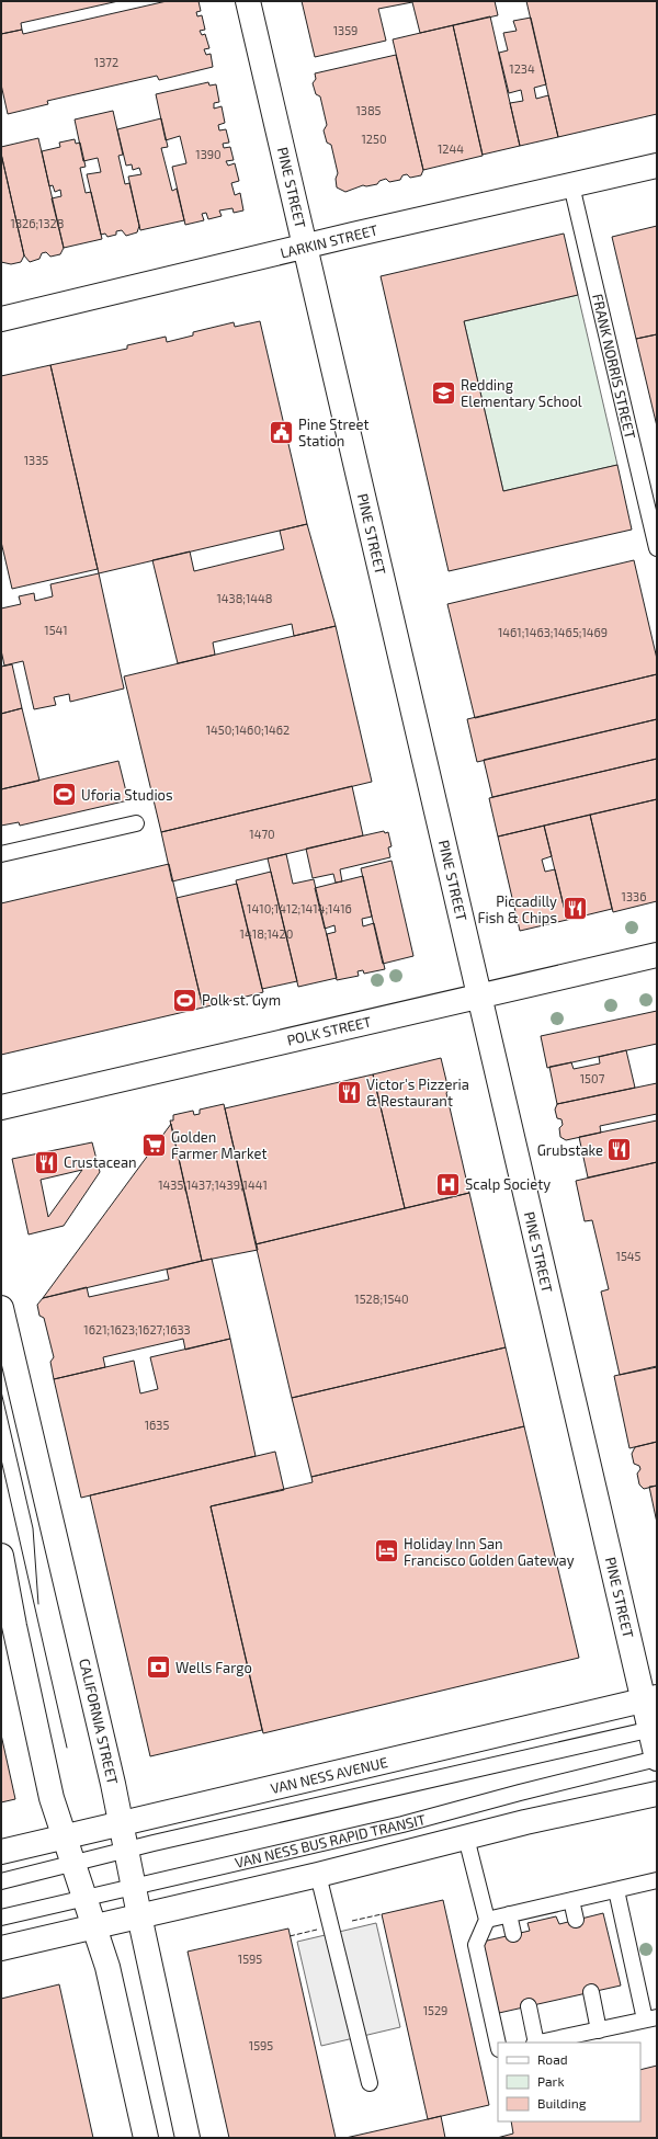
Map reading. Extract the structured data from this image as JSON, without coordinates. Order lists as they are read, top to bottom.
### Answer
{
  "streets": {
    "main road": [
      "PINE STREET",
      "LARKIN STREET",
      "POLK STREET",
      "CALIFORNIA STREET",
      "VAN NESS AVENUE"
    ],
    "lane": ["FRANK NORRIS STREET", "VAN NESS BUS RAPID TRANSIT"]
  },
  "crossings": [
    ["PINE STREET", "LARKIN STREET"],
    ["PINE STREET", "POLK STREET"],
    ["PINE STREET", "VAN NESS AVENUE"],
    ["PINE STREET", "VAN NESS BUS RAPID TRANSIT"],
    ["LARKIN STREET", "FRANK NORRIS STREET"],
    ["CALIFORNIA STREET", "VAN NESS AVENUE"],
    ["CALIFORNIA STREET", "VAN NESS BUS RAPID TRANSIT"]
  ],
  "places": {
    "school or university": ["Redding Elementary School"],
    "public building": ["Pine Street Station"],
    "sports": ["Uforia Studios", "Polk st. Gym"],
    "restaurant": [
      "Piccadilly Fish & Chips",
      "Victor's Pizzeria & Restaurant",
      "Grubstake",
      "Crustacean"
    ],
    "supermarket": ["Golden Farmer Market"],
    "hospital": ["Scalp Society"],
    "hotel": ["Holiday Inn San Francisco Golden Gateway"],
    "bank": ["Wells Fargo"]
  },
  "house_numbers": [
    "1359",
    "1372",
    "1234",
    "1385",
    "1250",
    "1244",
    "1390",
    "1326;1328",
    "1335",
    "1438;1448",
    "1541",
    "1461;1463;1465;1469",
    "1450;1460;1462",
    "1470",
    "1336",
    "1410;1412;1414;1416",
    "1418;1420",
    "1507",
    "1435;1437;1439;1441",
    "1545",
    "1528;1540",
    "1621;1623;1627;1633",
    "1635",
    "1595",
    "1529",
    "1595"
  ],
  "legend": ["Road", "Park", "Building"]
}
